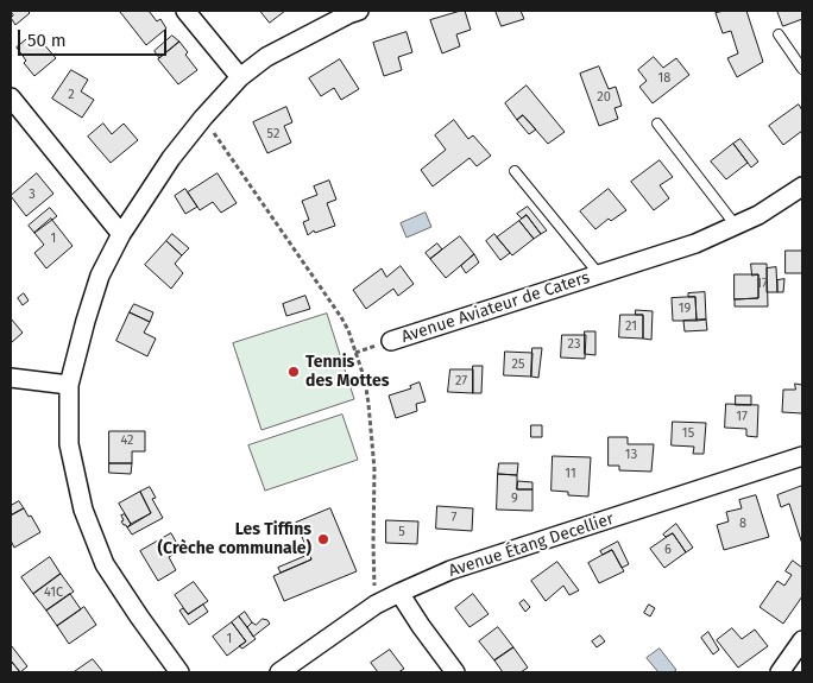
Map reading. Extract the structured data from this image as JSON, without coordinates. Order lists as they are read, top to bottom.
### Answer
{
  "streets": {
    "street": ["Avenue Aviateur de Caters", "Avenue Étang Decellier"]
  },
  "places": ["Tennis des Mottes", "Les Tiffins (Crèche communale)"],
  "house_numbers": [
    "18",
    "2",
    "20",
    "52",
    "3",
    "1",
    "17",
    "19",
    "21",
    "23",
    "25",
    "27",
    "17",
    "15",
    "42",
    "13",
    "11",
    "9",
    "7",
    "8",
    "5",
    "6",
    "41C",
    "1"
  ],
  "scale_bar": "50 m"
}
